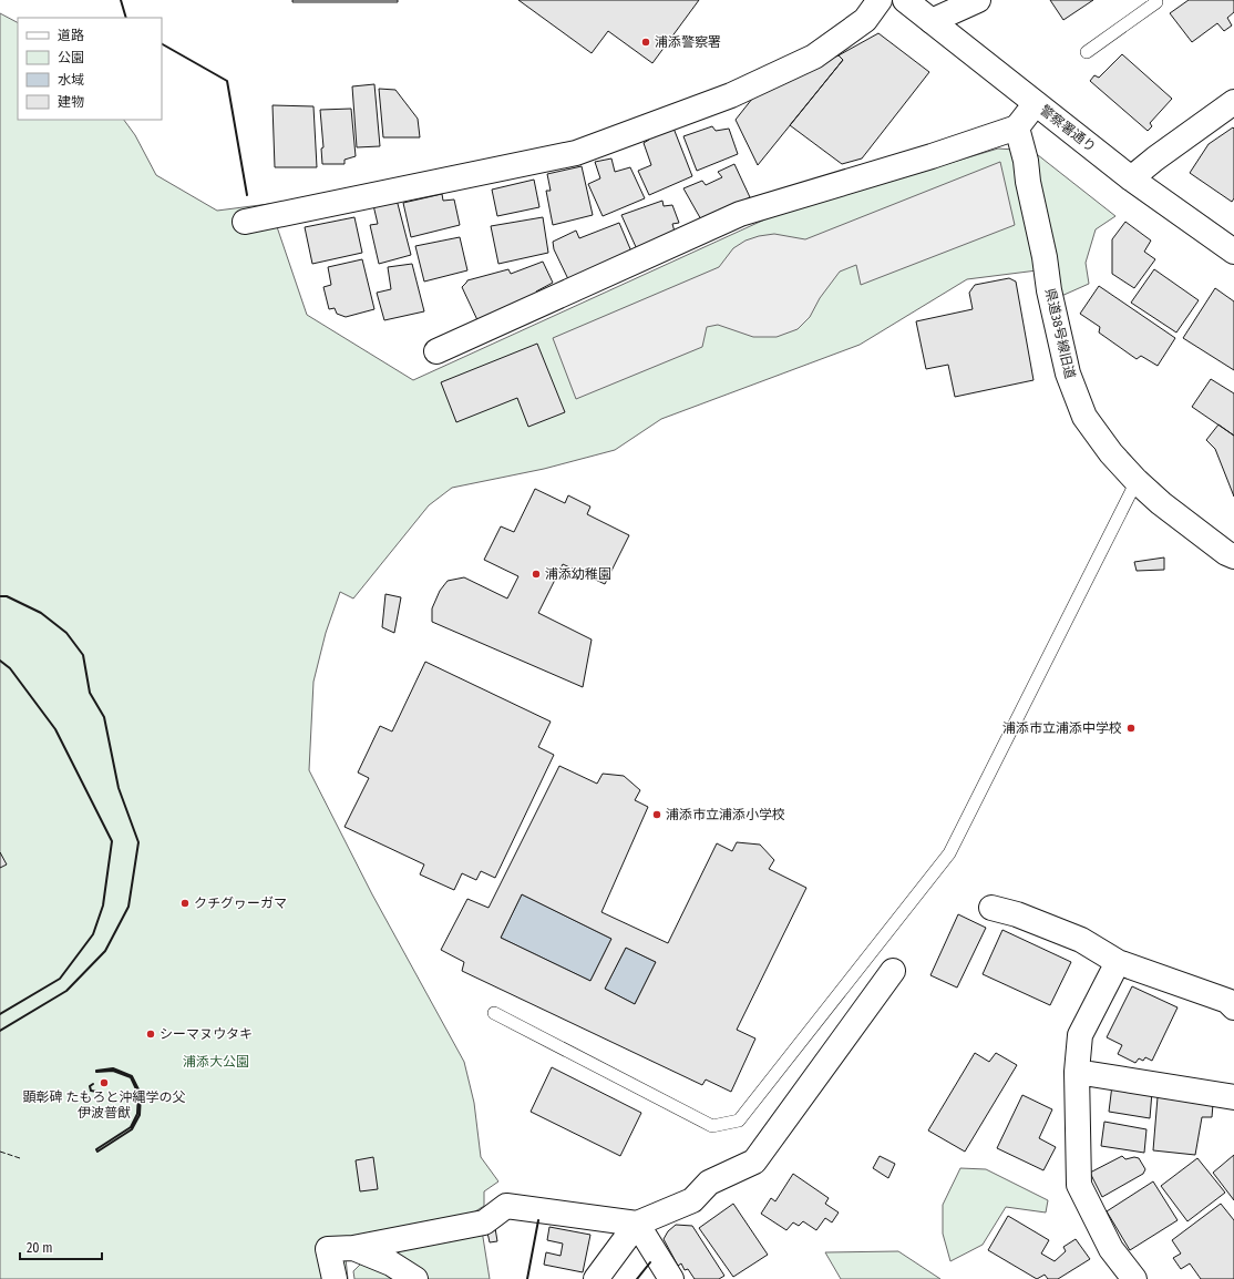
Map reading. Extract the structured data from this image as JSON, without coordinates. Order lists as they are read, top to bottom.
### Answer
{
  "streets": {
    "street": ["警察署通り", "県道38号線旧道"]
  },
  "parks": ["浦添大公園"],
  "places": [
    "浦添警察署",
    "浦添幼稚園",
    "浦添市立浦添中学校",
    "浦添市立浦添小学校",
    "クチグヮーガマ",
    "シーマヌウタキ",
    "顕彰碑 たもろと沖縄学の父 伊波普猷"
  ],
  "legend": [
    "道路",
    "公園",
    "水域",
    "建物"
  ],
  "scale_bar": "20 m"
}
